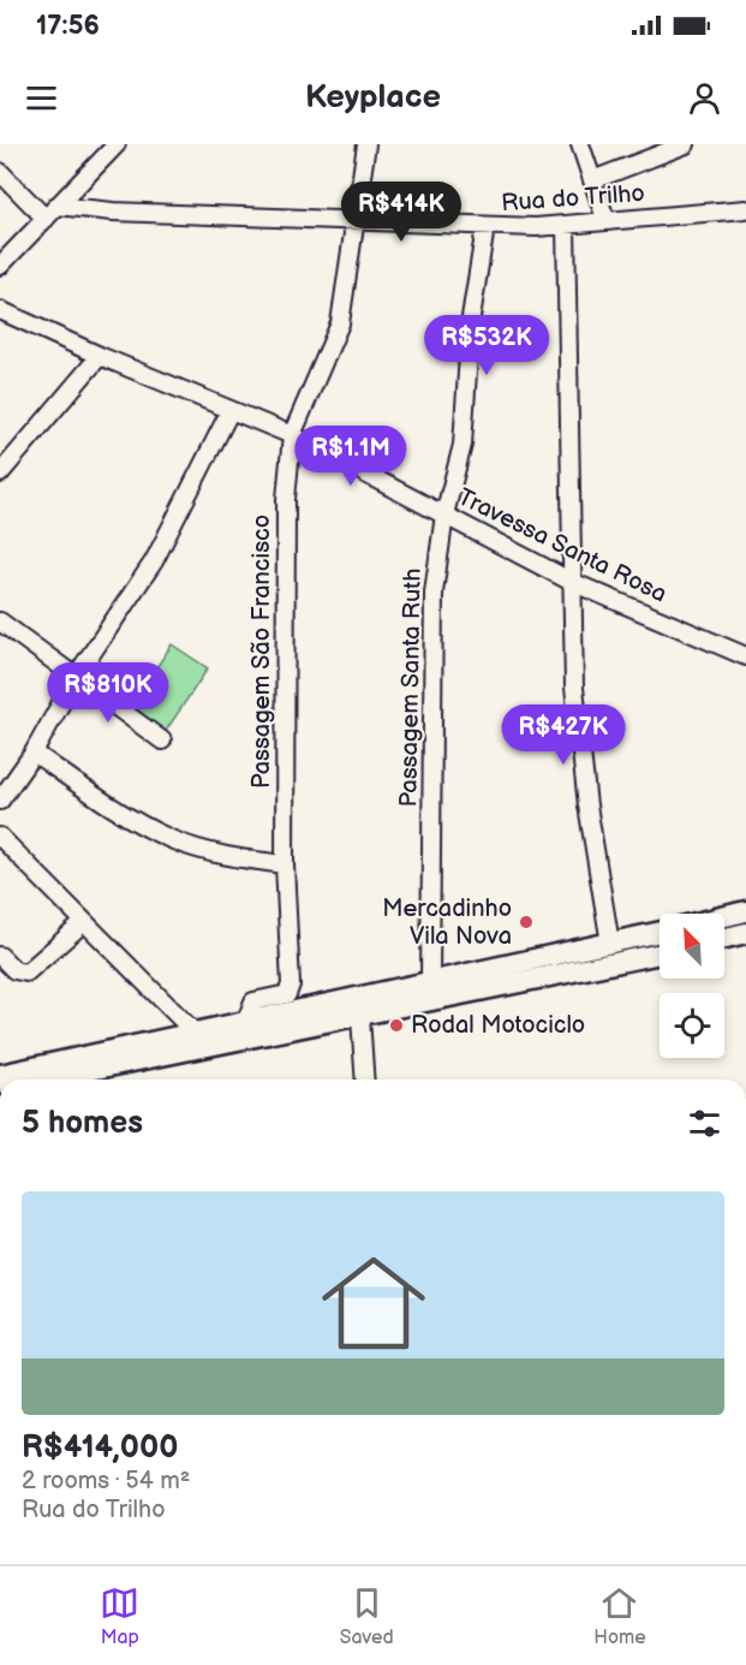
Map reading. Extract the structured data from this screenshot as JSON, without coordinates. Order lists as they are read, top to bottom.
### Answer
{
  "streets": {
    "street": [
      "Rua do Trilho",
      "Travessa Santa Rosa",
      "Passagem São Francisco",
      "Passagem Santa Ruth"
    ]
  },
  "crossings": [
    ["Rua do Trilho", "Passagem São Francisco"],
    ["Rua do Trilho", "Passagem Santa Ruth"],
    ["Travessa Santa Rosa", "Passagem São Francisco"],
    ["Travessa Santa Rosa", "Passagem Santa Ruth"]
  ],
  "places": ["Mercadinho Vila Nova", "Rodal Motociclo"],
  "north": "top left",
  "page": {
    "status": "17:56",
    "header": "Keyplace",
    "price": [
      "R$414K",
      "R$532K",
      "R$1.1M",
      "R$810K",
      "R$427K"
    ],
    "heading": "5 homes",
    "list": [
      {
        "name": "R$414,000",
        "note": "2 rooms · 54 m² · Rua do Trilho"
      }
    ],
    "tabs": ["Map", "Saved", "Home"]
  }
}
